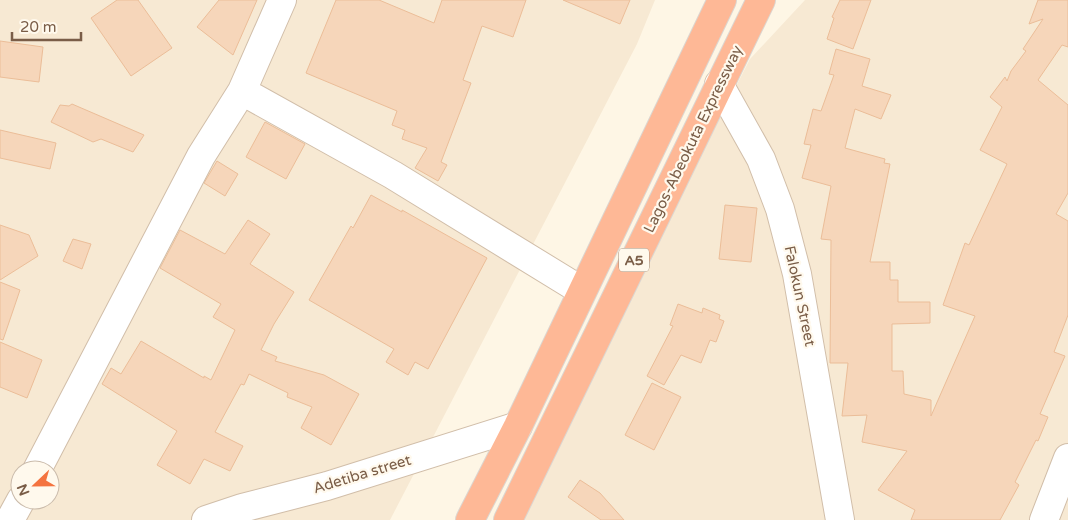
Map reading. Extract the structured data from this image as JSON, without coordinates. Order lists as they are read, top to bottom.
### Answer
{
  "streets": {
    "highway": ["Lagos-Abeokuta Expressway", "A5"],
    "street": ["Falokun Street", "Adetiba street"]
  },
  "crossings": [
    ["Lagos-Abeokuta Expressway", "Falokun Street"],
    ["A5", "Adetiba street"]
  ],
  "scale_bar": "20 m",
  "north": "left"
}
